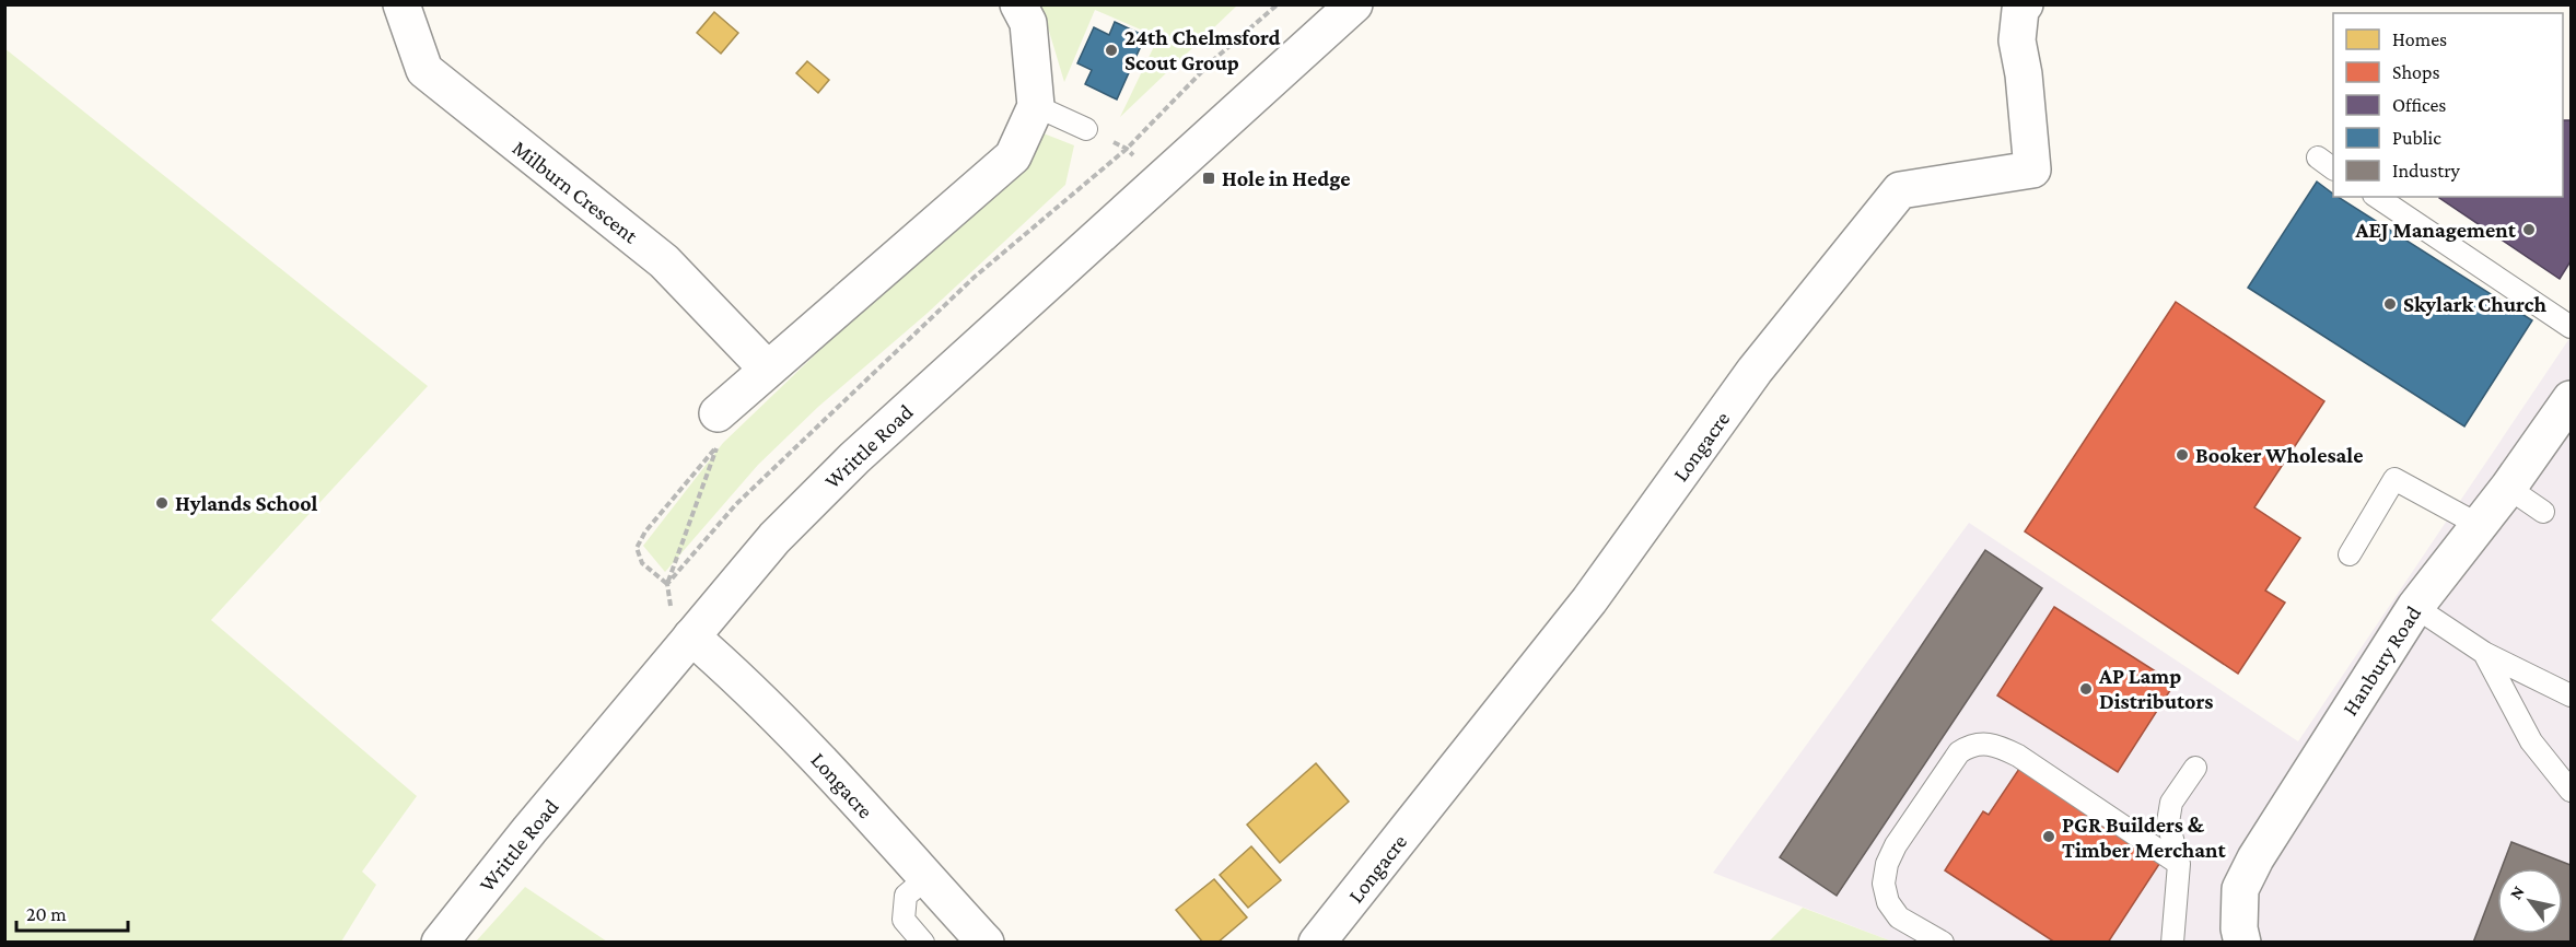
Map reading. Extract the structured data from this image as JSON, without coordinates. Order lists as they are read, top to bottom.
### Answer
{
  "streets": {
    "street": [
      "Milburn Crescent",
      "Writtle Road",
      "Longacre",
      "Hanbury Road"
    ]
  },
  "crossings": [
    ["Writtle Road", "Longacre"]
  ],
  "places": {
    "other": [
      "24th Chelmsford Scout Group",
      "AEJ Management",
      "Skylark Church",
      "Booker Wholesale",
      "Hylands School",
      "AP Lamp Distributors",
      "PGR Builders & Timber Merchant"
    ],
    "transit": ["Hole in Hedge"]
  },
  "legend": [
    "Homes",
    "Shops",
    "Offices",
    "Public",
    "Industry"
  ],
  "scale_bar": "20 m",
  "north": "top left"
}
